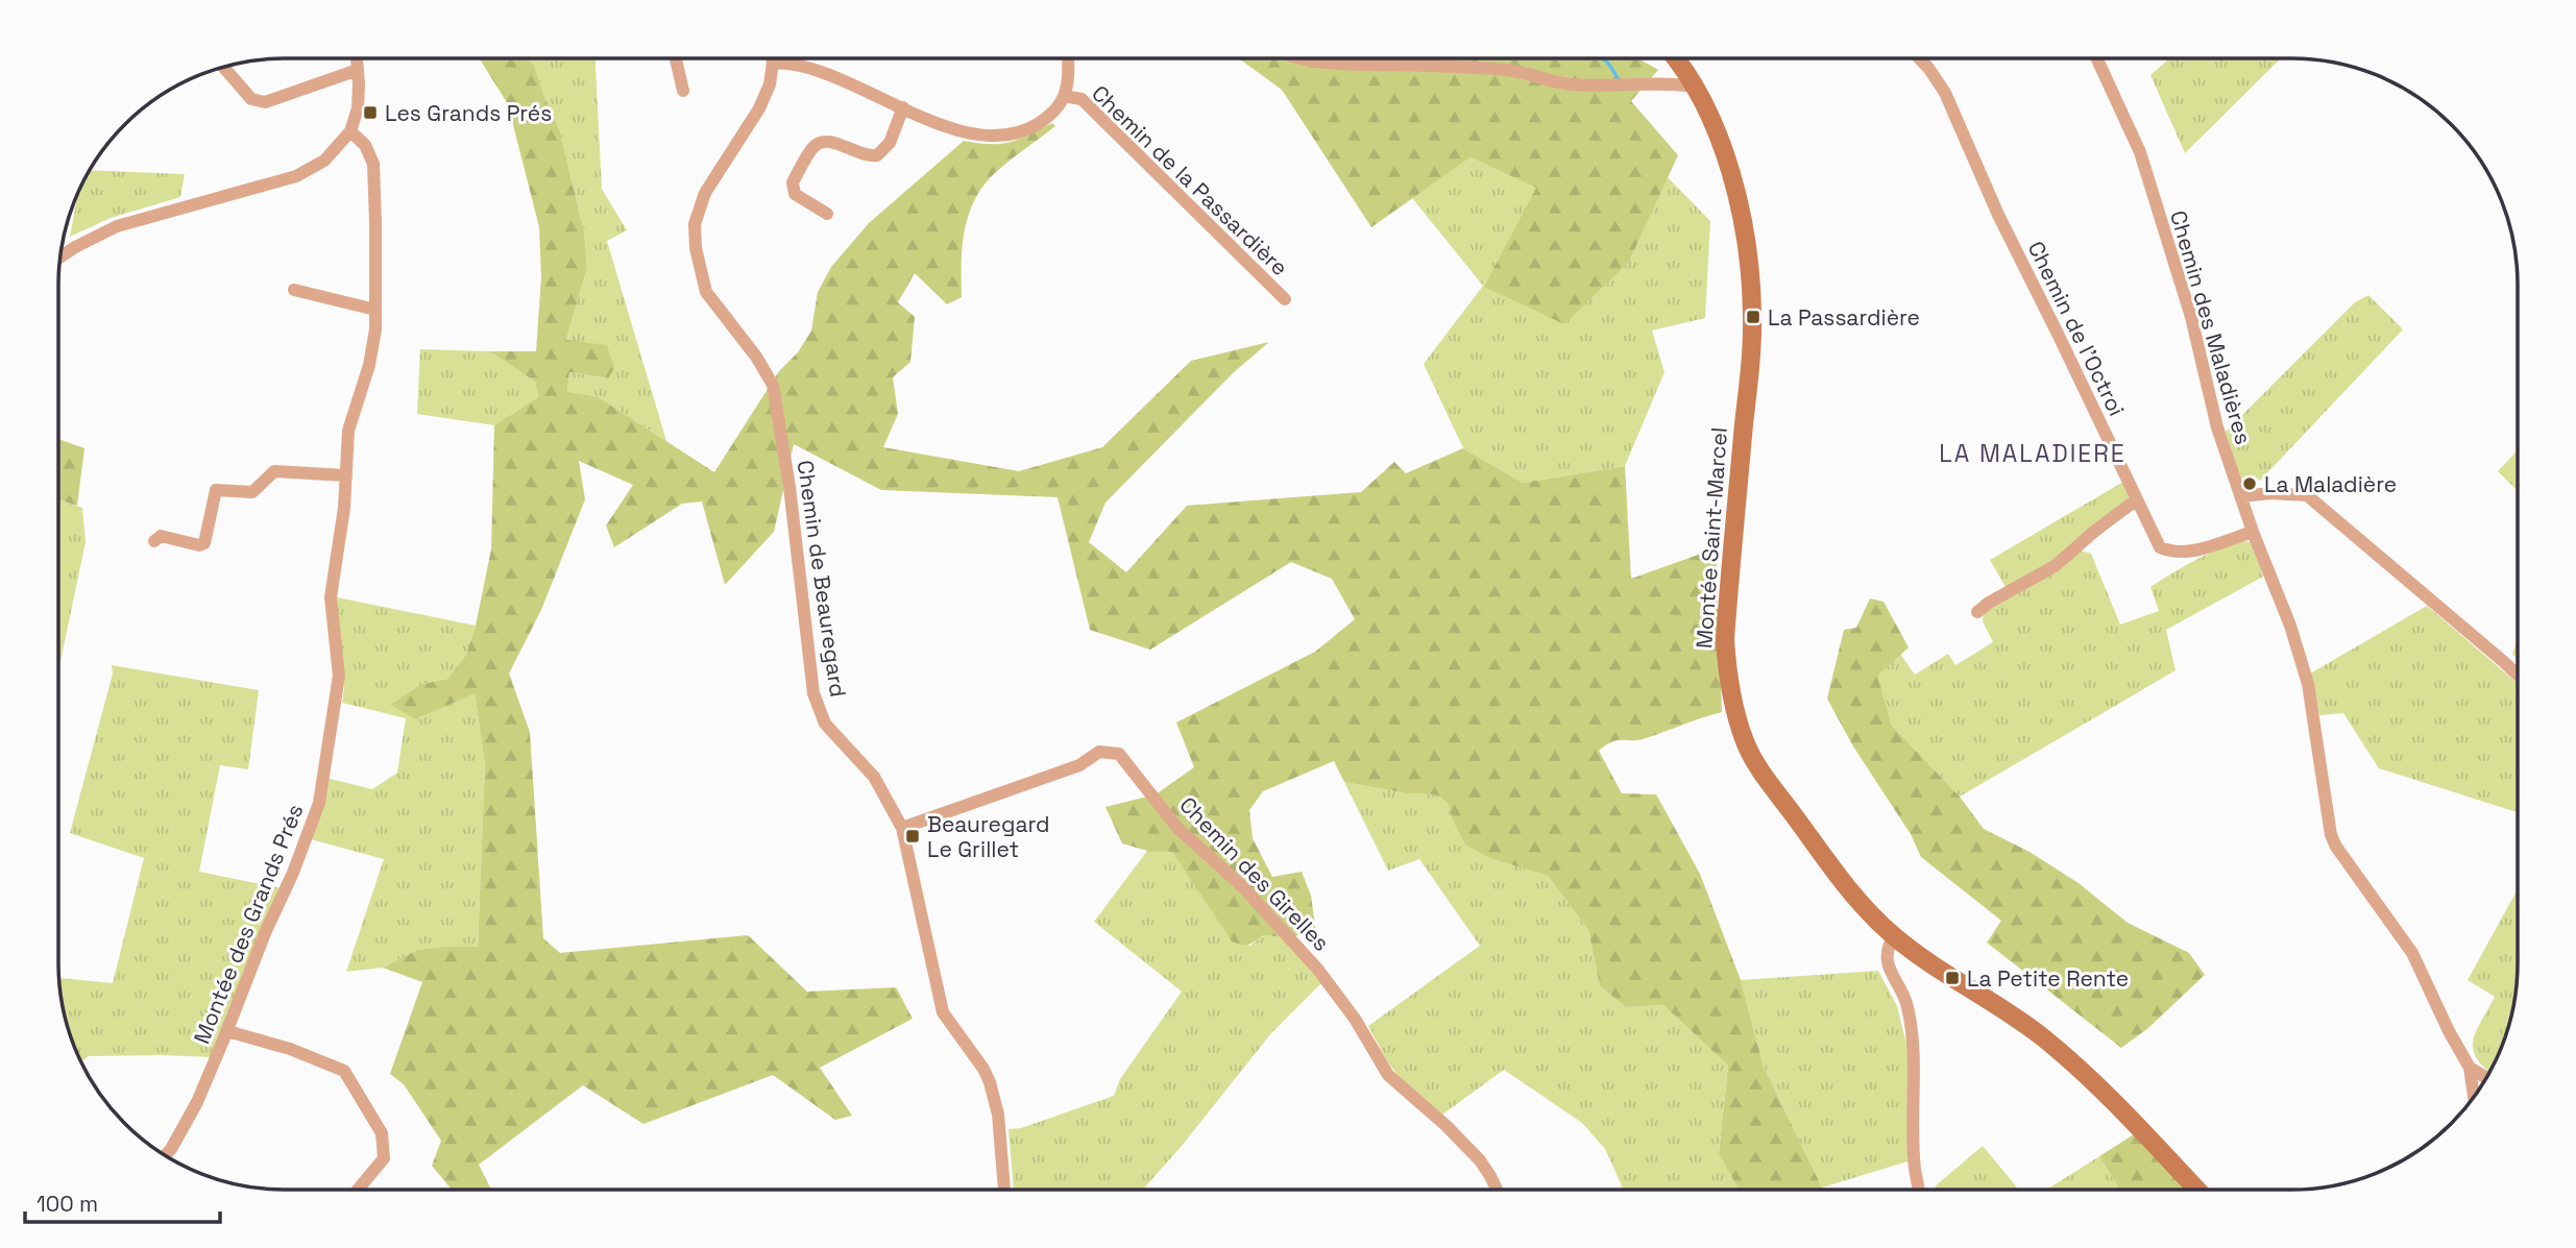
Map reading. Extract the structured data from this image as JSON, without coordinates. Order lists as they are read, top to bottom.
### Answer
{
  "streets": {
    "main road": ["Montée Saint-Marcel"],
    "street": [
      "Chemin de la Passardière",
      "Chemin des Maladières",
      "Chemin de l'Octroi",
      "Chemin de Beauregard",
      "Chemin des Girelles",
      "Montée des Grands Prés"
    ]
  },
  "crossings": [
    ["Chemin de la Passardière", "Chemin de Beauregard"],
    ["Chemin des Maladières", "Chemin de l'Octroi"],
    ["Chemin de Beauregard", "Chemin des Girelles"]
  ],
  "districts": ["LA MALADIERE"],
  "places": {
    "transit": [
      "Les Grands Prés",
      "La Passardière",
      "Beauregard Le Grillet",
      "La Petite Rente"
    ],
    "other": ["La Maladière"]
  },
  "scale_bar": "100 m"
}
